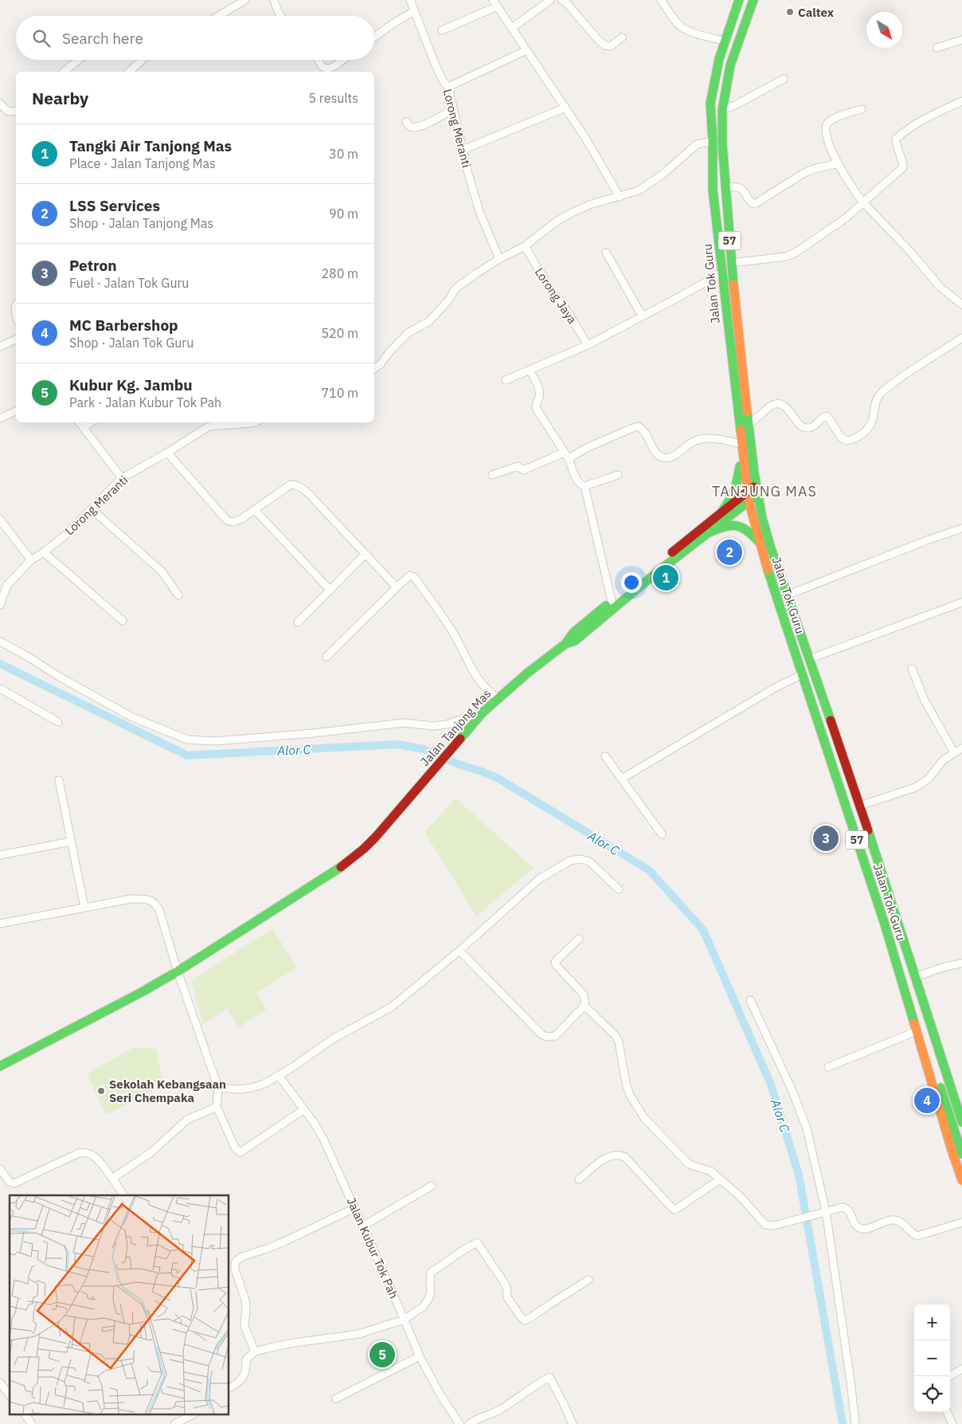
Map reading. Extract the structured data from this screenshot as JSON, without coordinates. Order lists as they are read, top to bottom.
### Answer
{
  "streets": {
    "main road": ["57", "Jalan Tok Guru", "Jalan Tanjong Mas"],
    "street": ["Lorong Meranti", "Lorong Jaya", "Jalan Kubur Tok Pah"]
  },
  "crossings": [
    ["Jalan Tok Guru", "Jalan Tanjong Mas"]
  ],
  "districts": ["TANJUNG MAS"],
  "water": ["Alor C"],
  "places": ["Caltex", "Sekolah Kebangsaan Seri Chempaka"],
  "north": "bottom right",
  "page": {
    "search": "Search here",
    "heading": ["Nearby", "5 results"],
    "list": [
      {
        "mark": "1",
        "name": "Tangki Air Tanjong Mas",
        "note": "Place · Jalan Tanjong Mas",
        "value": "30 m"
      },
      {
        "mark": "2",
        "name": "LSS Services",
        "note": "Shop · Jalan Tanjong Mas",
        "value": "90 m"
      },
      {
        "mark": "3",
        "name": "Petron",
        "note": "Fuel · Jalan Tok Guru",
        "value": "280 m"
      },
      {
        "mark": "4",
        "name": "MC Barbershop",
        "note": "Shop · Jalan Tok Guru",
        "value": "520 m"
      },
      {
        "mark": "5",
        "name": "Kubur Kg. Jambu",
        "note": "Park · Jalan Kubur Tok Pah",
        "value": "710 m"
      }
    ],
    "pins": [
      "2",
      "1",
      "3",
      "4",
      "5"
    ],
    "map_buttons": ["+", "−"]
  }
}
